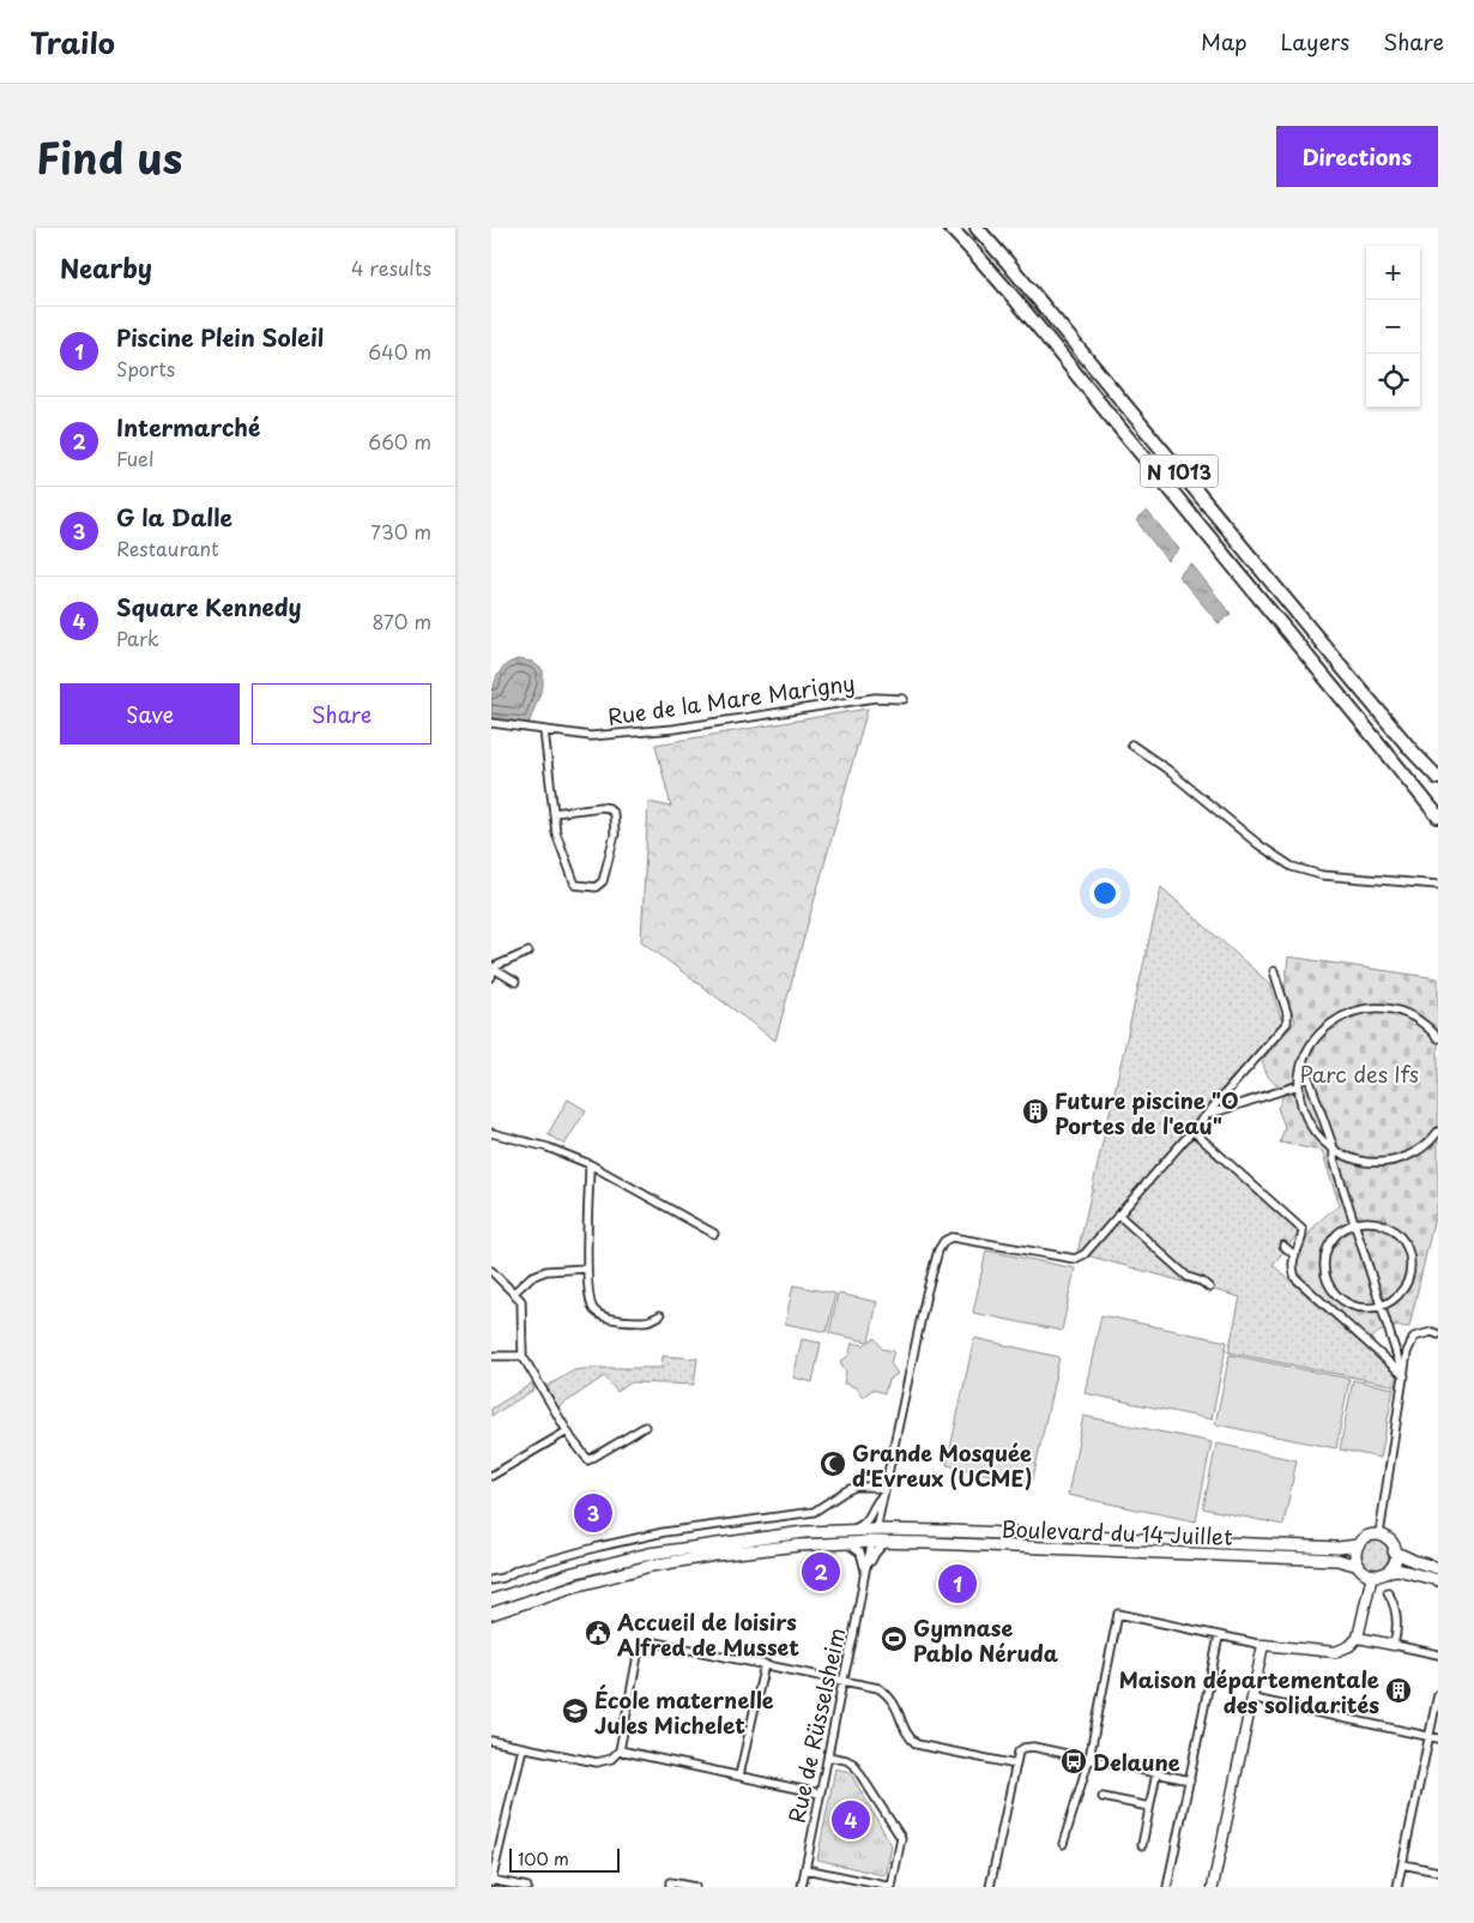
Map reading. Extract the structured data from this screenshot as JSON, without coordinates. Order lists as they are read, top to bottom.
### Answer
{
  "streets": {
    "highway": ["N 1013"],
    "main road": ["Boulevard du 14 Juillet"],
    "street": ["Rue de la Mare Marigny", "Rue de Rüsselsheim"]
  },
  "crossings": [
    ["Boulevard du 14 Juillet", "Rue de Rüsselsheim"]
  ],
  "parks": ["Parc des Ifs"],
  "places": {
    "building": ["Future piscine \"O Portes de l'eau\"", "Maison départementale des solidarités"],
    "mosque": ["Grande Mosquée d'Evreux (UCME)"],
    "public building": ["Accueil de loisirs Alfred de Musset"],
    "sports": ["Gymnase Pablo Néruda"],
    "school or university": ["École maternelle Jules Michelet"],
    "bus stop": ["Delaune"]
  },
  "scale_bar": "100 m",
  "page": {
    "header": "Trailo",
    "nav": ["Map", "Layers", "Share"],
    "title": "Find us",
    "buttons": [
      "Directions",
      ["Save", "Share"]
    ],
    "heading": ["Nearby", "4 results"],
    "map_buttons": ["+", "−"],
    "list": [
      {
        "mark": "1",
        "name": "Piscine Plein Soleil",
        "note": "Sports",
        "value": "640 m"
      },
      {
        "mark": "2",
        "name": "Intermarché",
        "note": "Fuel",
        "value": "660 m"
      },
      {
        "mark": "3",
        "name": "G la Dalle",
        "note": "Restaurant",
        "value": "730 m"
      },
      {
        "mark": "4",
        "name": "Square Kennedy",
        "note": "Park",
        "value": "870 m"
      }
    ],
    "pins": [
      "3",
      "2",
      "1",
      "4"
    ],
    "scale": "100 m"
  }
}
